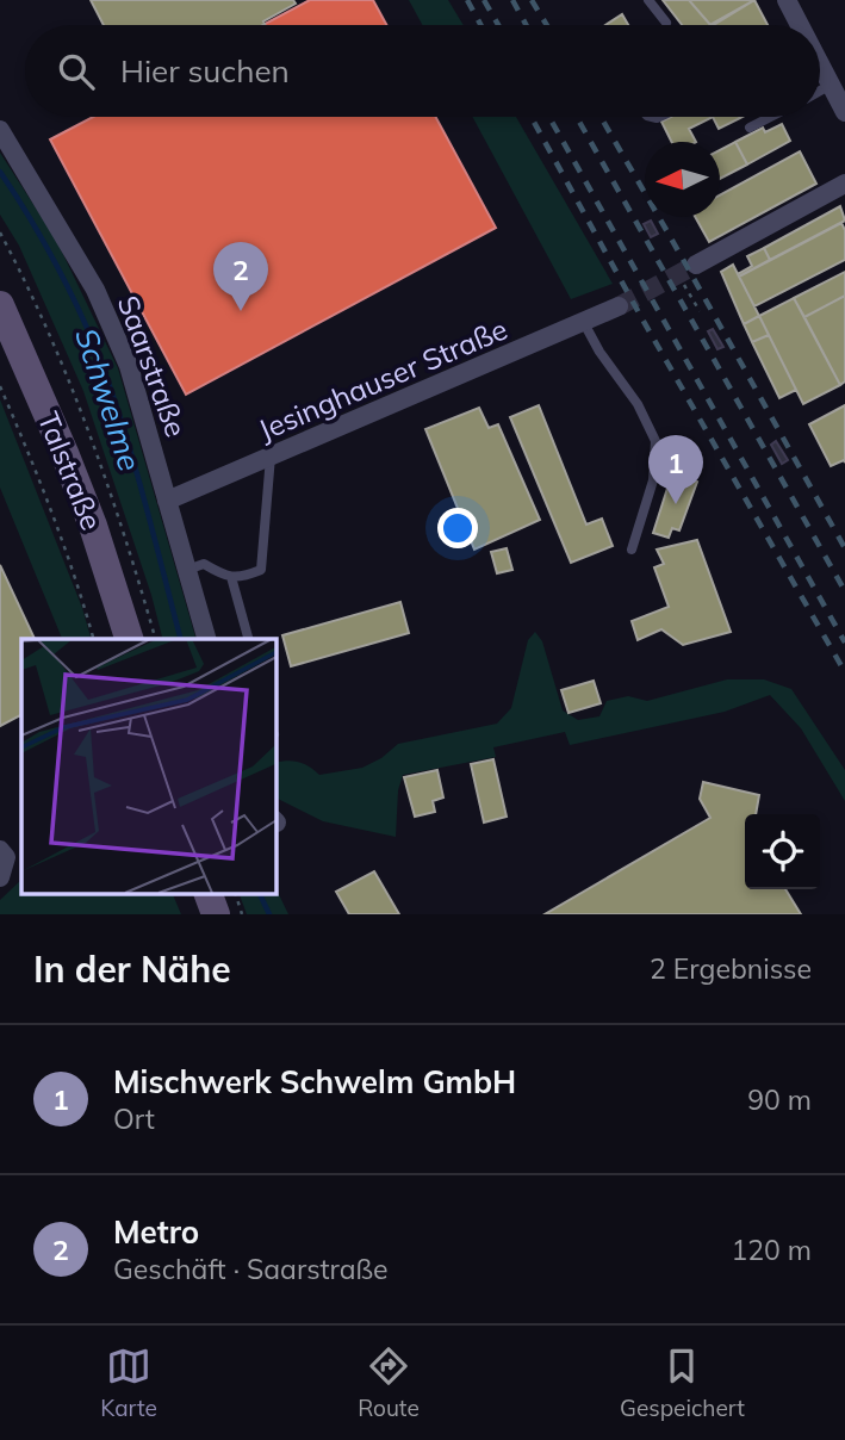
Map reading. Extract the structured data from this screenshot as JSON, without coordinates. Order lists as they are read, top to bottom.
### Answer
{
  "streets": {
    "main road": ["Talstraße"],
    "street": ["Saarstraße", "Jesinghauser Straße"]
  },
  "crossings": [
    ["Saarstraße", "Jesinghauser Straße"]
  ],
  "water": ["Schwelme"],
  "north": "left",
  "page": {
    "search": "Hier suchen",
    "pins": ["2", "1"],
    "heading": ["In der Nähe", "2 Ergebnisse"],
    "list": [
      {
        "mark": "1",
        "name": "Mischwerk Schwelm GmbH",
        "note": "Ort",
        "value": "90 m"
      },
      {
        "mark": "2",
        "name": "Metro",
        "note": "Geschäft · Saarstraße",
        "value": "120 m"
      }
    ],
    "nav": ["Karte", "Route", "Gespeichert"]
  }
}
